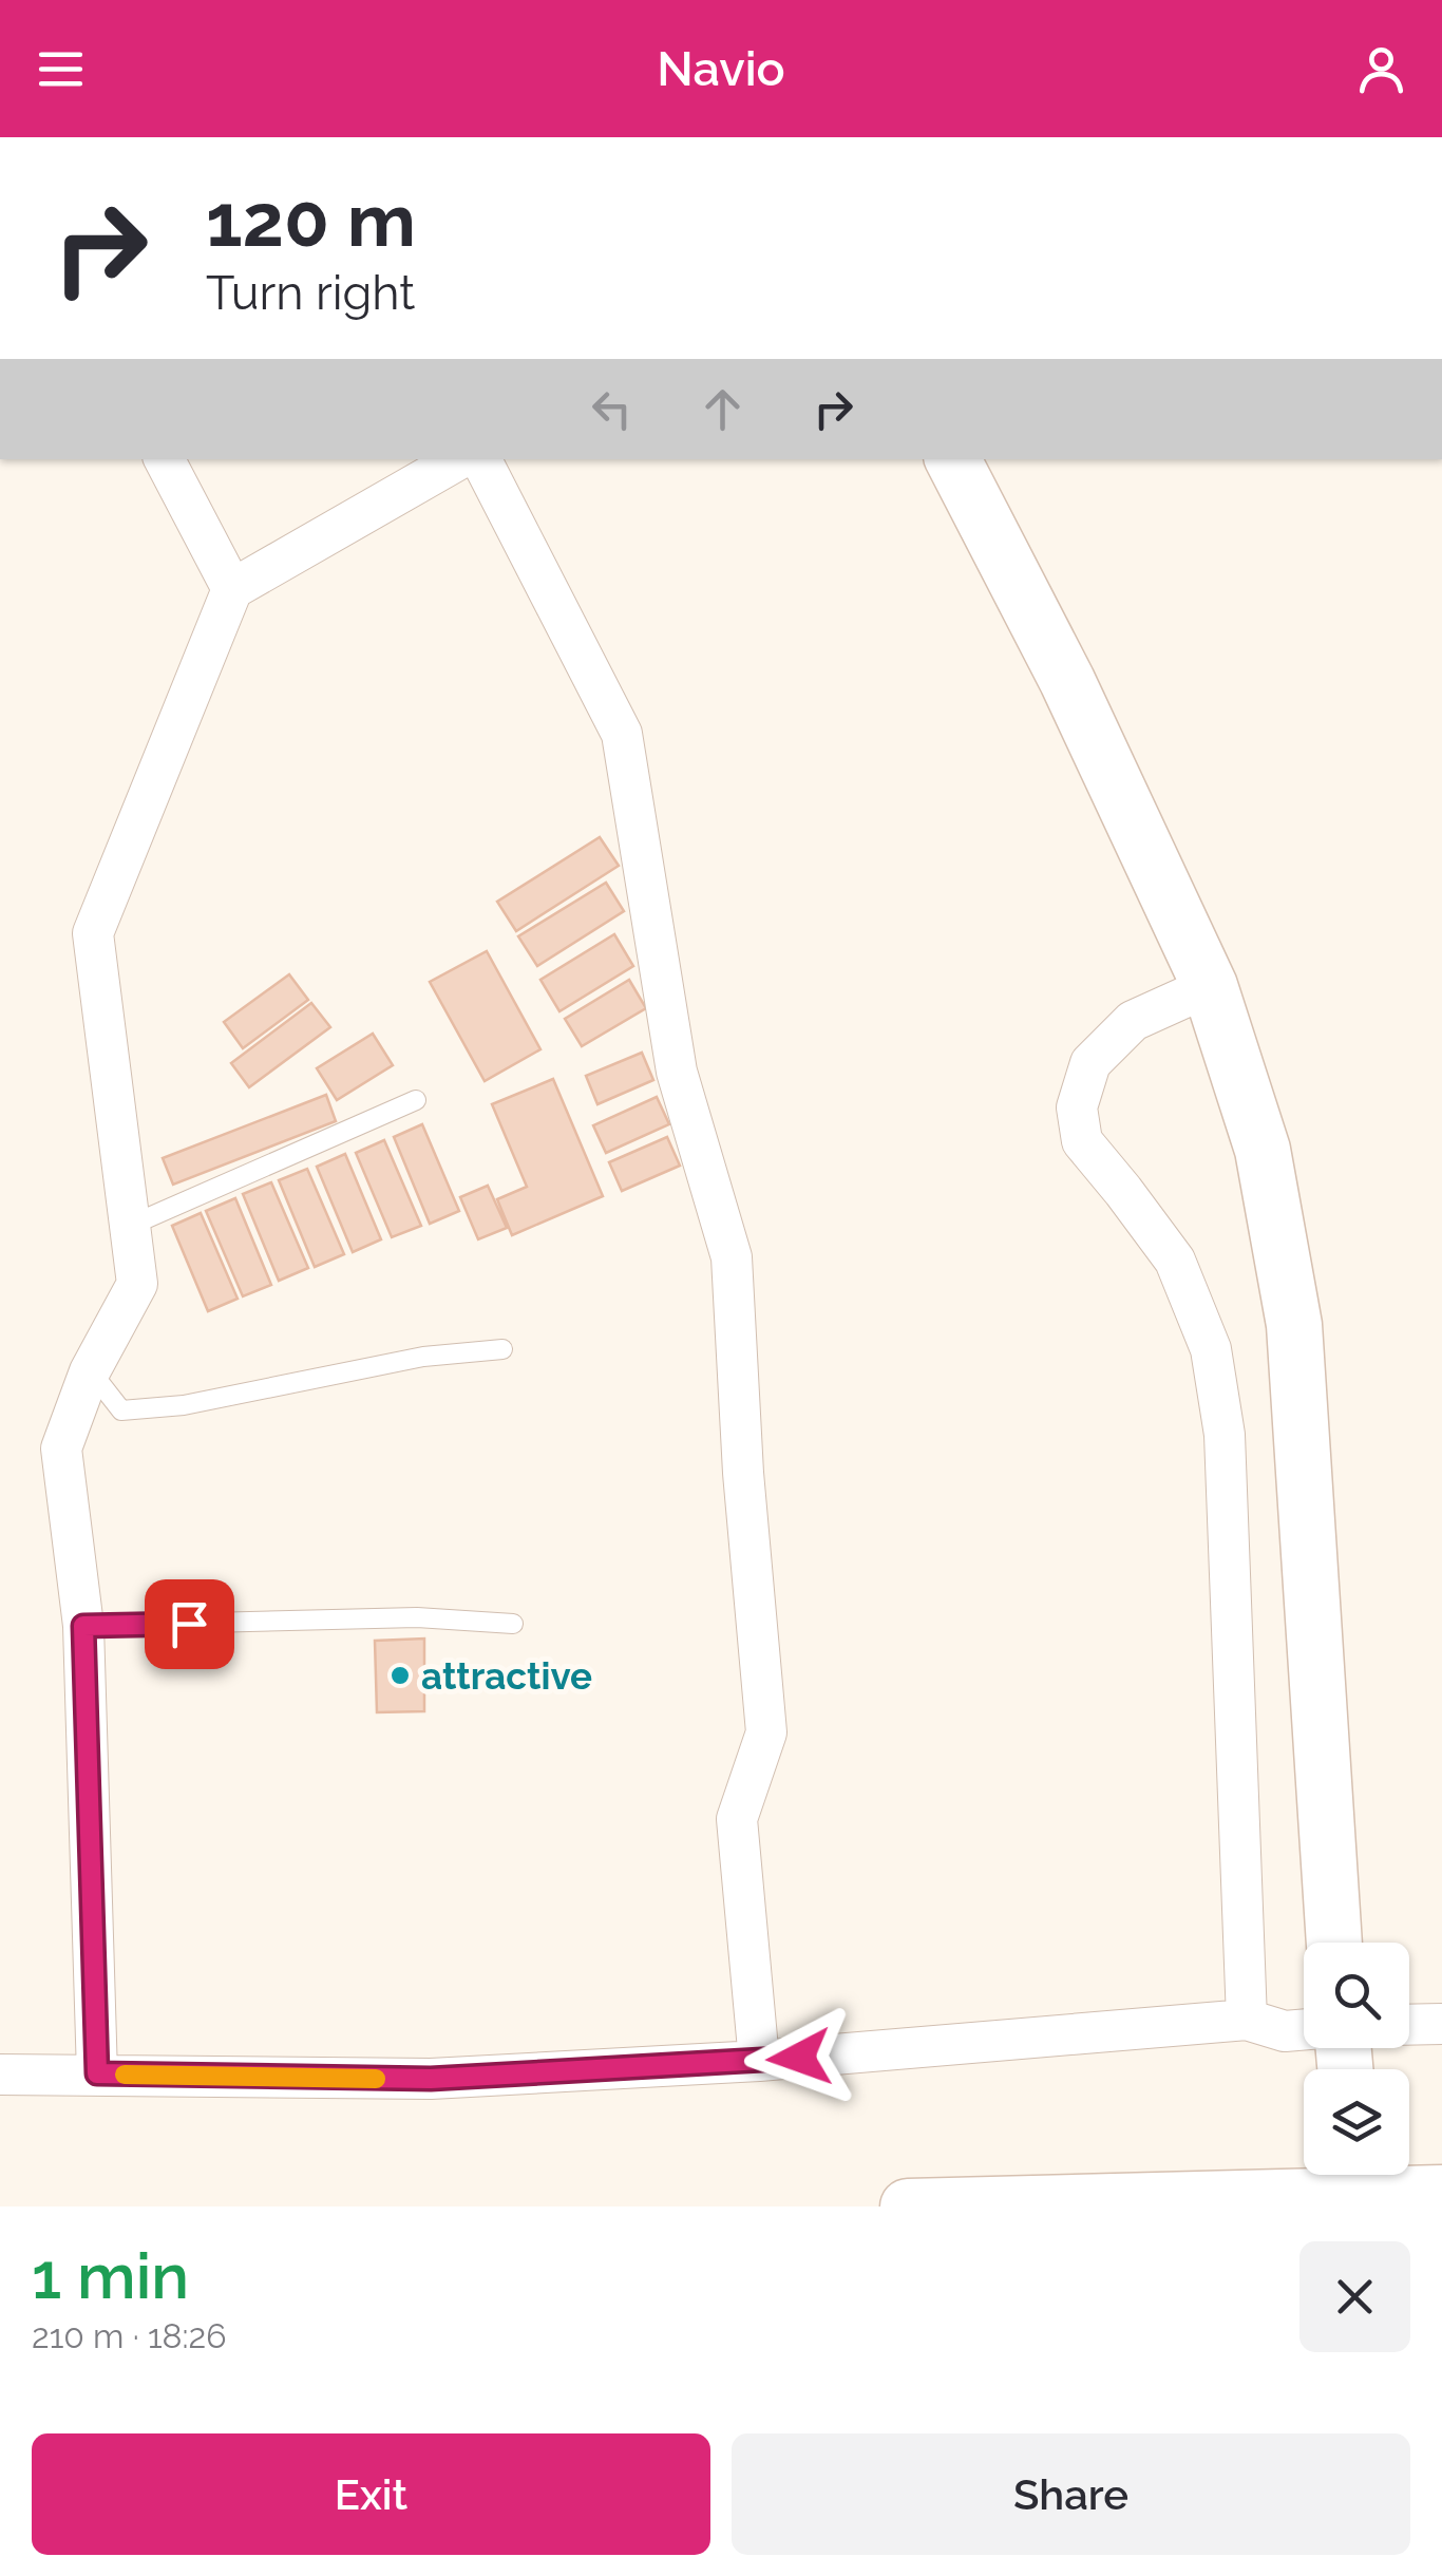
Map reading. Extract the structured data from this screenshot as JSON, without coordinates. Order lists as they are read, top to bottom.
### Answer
{
  "places": ["attractive"],
  "page": {
    "header": "Navio",
    "turn": ["120 m", "Turn right"],
    "heading": ["1 min", "210 m · 18:26"],
    "buttons": ["Exit", "Share"]
  }
}
